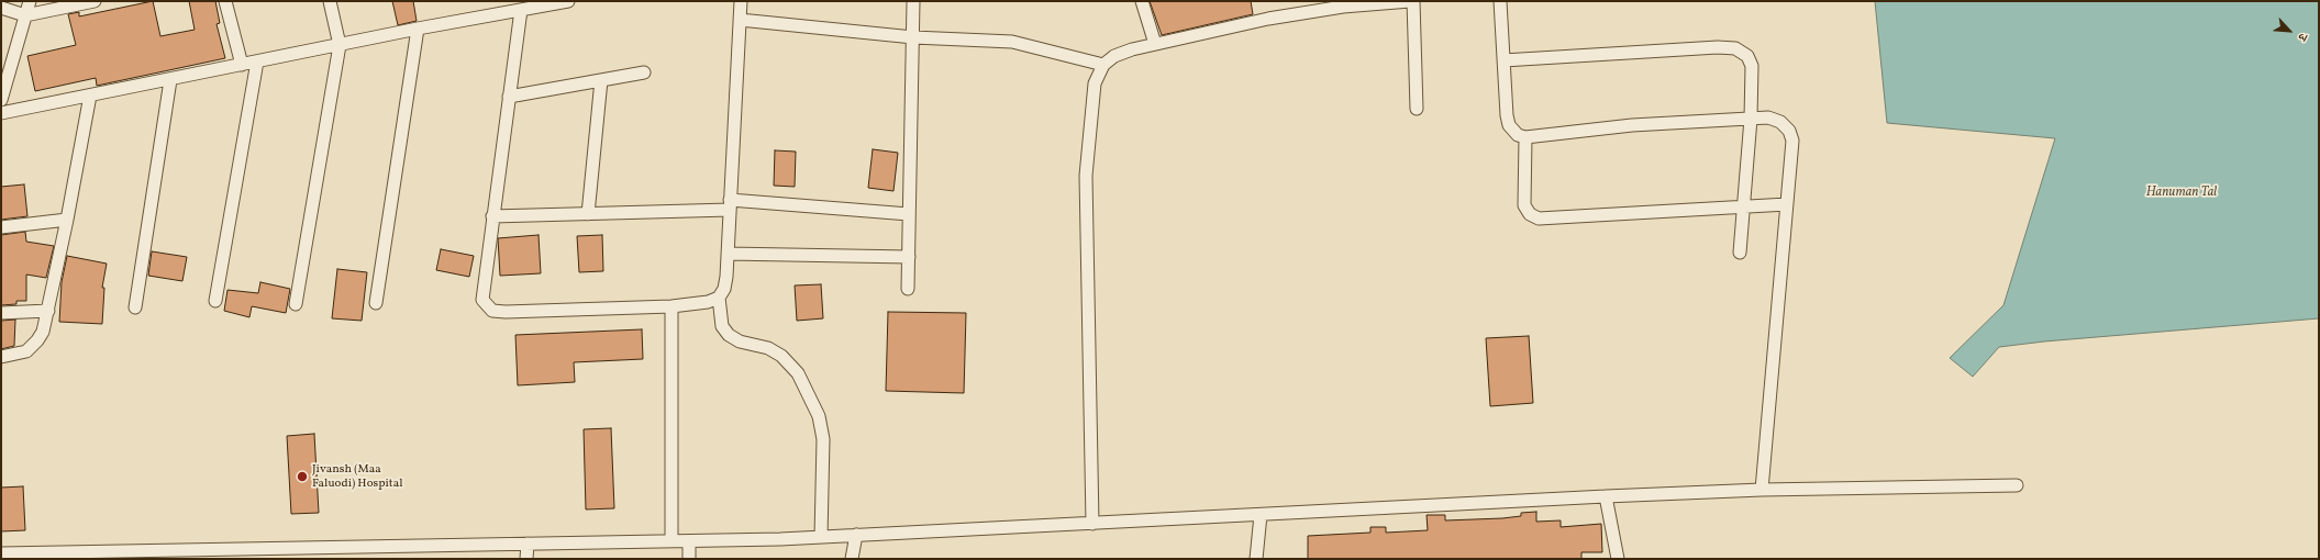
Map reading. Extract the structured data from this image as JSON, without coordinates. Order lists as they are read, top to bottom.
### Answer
{
  "water": ["Hanuman Tal"],
  "places": ["Jivansh (Maa Faluodi) Hospital"],
  "north": "bottom right"
}
